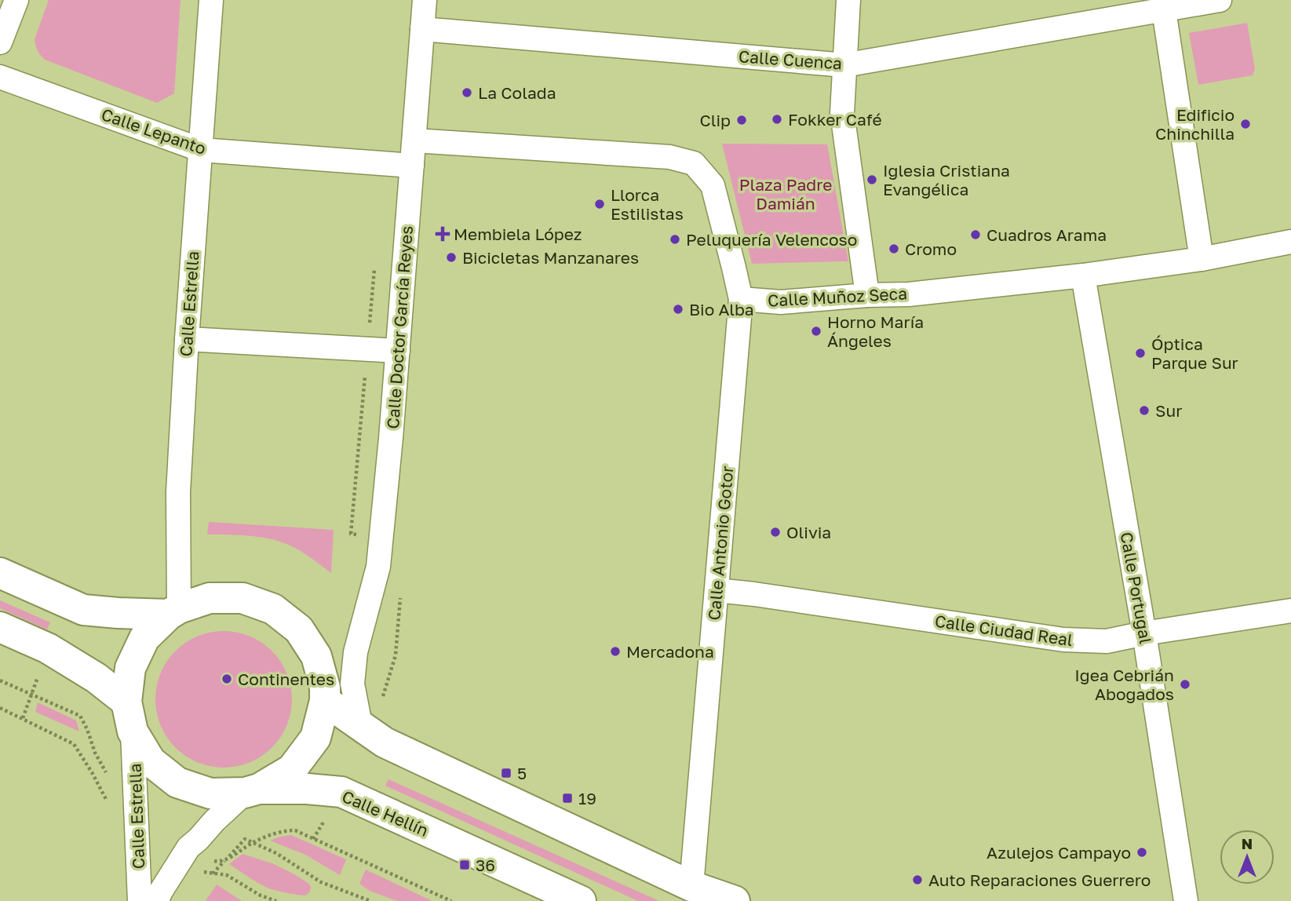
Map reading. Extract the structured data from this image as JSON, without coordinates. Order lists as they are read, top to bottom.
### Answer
{
  "streets": {
    "main road": ["Calle Hellín"],
    "street": [
      "Calle Cuenca",
      "Calle Lepanto",
      "Calle Muñoz Seca",
      "Calle Estrella",
      "Calle Doctor García Reyes",
      "Calle Antonio Gotor",
      "Calle Portugal",
      "Calle Ciudad Real"
    ]
  },
  "crossings": [
    ["Calle Cuenca", "Calle Doctor García Reyes"],
    ["Calle Lepanto", "Calle Estrella"],
    ["Calle Lepanto", "Calle Doctor García Reyes"],
    ["Calle Muñoz Seca", "Calle Antonio Gotor"],
    ["Calle Muñoz Seca", "Calle Portugal"],
    ["Calle Estrella", "Calle Hellín"],
    ["Calle Antonio Gotor", "Calle Ciudad Real"],
    ["Calle Portugal", "Calle Ciudad Real"]
  ],
  "parks": ["Plaza Padre Damián"],
  "places": {
    "other": [
      "La Colada",
      "Fokker Café",
      "Clip",
      "Edificio Chinchilla",
      "Iglesia Cristiana Evangélica",
      "Llorca Estilistas",
      "Cuadros Arama",
      "Peluquería Velencoso",
      "Cromo",
      "Bicicletas Manzanares",
      "Bio Alba",
      "Horno María Ángeles",
      "Óptica Parque Sur",
      "Sur",
      "Olivia",
      "Mercadona",
      "Continentes",
      "Igea Cebrián Abogados",
      "Azulejos Campayo",
      "Auto Reparaciones Guerrero"
    ],
    "health": ["Membiela López"],
    "transit": ["5", "19", "36"]
  },
  "north": "top"
}
